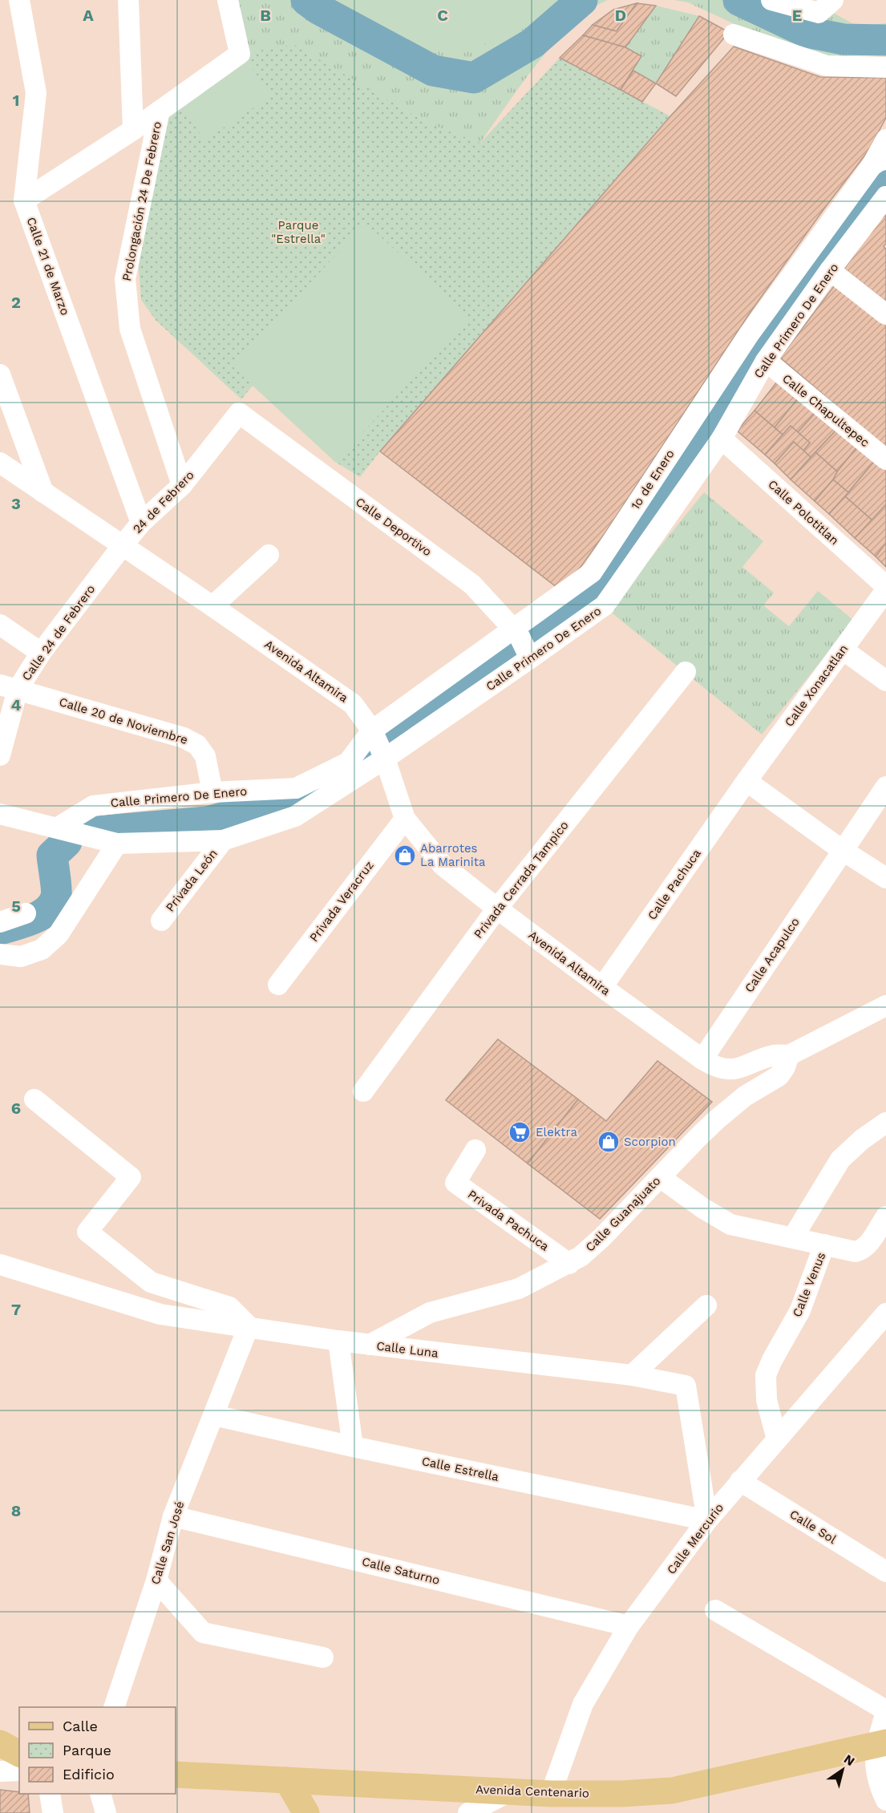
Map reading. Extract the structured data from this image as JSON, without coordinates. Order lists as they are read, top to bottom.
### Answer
{
  "streets": {
    "main road": ["Avenida Centenario"],
    "street": [
      "Prolongación 24 De Febrero",
      "Calle 21 de Marzo",
      "Calle Primero De Enero",
      "Calle Chapultepec",
      "1o de Enero",
      "24 de Febrero",
      "Calle Polotitlan",
      "Calle Deportivo",
      "Calle 24 de Febrero",
      "Avenida Altamira",
      "Calle Xonacatlan",
      "Calle 20 de Noviembre",
      "Privada Cerrada Tampico",
      "Privada León",
      "Calle Pachuca",
      "Privada Veracruz",
      "Calle Acapulco",
      "Calle Guanajuato",
      "Privada Pachuca",
      "Calle Venus",
      "Calle Luna",
      "Calle Estrella",
      "Calle Sol",
      "Calle Mercurio",
      "Calle San José",
      "Calle Saturno"
    ]
  },
  "crossings": [
    ["Prolongación 24 De Febrero", "24 de Febrero"],
    ["Calle 21 de Marzo", "24 de Febrero"],
    ["Calle Primero De Enero", "Calle Chapultepec"],
    ["Calle Primero De Enero", "1o de Enero"],
    ["Calle Primero De Enero", "Calle Polotitlan"],
    ["Calle Primero De Enero", "Calle Deportivo"],
    ["Calle Primero De Enero", "Avenida Altamira"],
    ["Calle Primero De Enero", "Calle 20 de Noviembre"],
    ["Calle Primero De Enero", "Privada León"],
    ["1o de Enero", "Calle Deportivo"],
    ["1o de Enero", "Avenida Altamira"],
    ["24 de Febrero", "Calle Deportivo"],
    ["24 de Febrero", "Calle 24 de Febrero"],
    ["24 de Febrero", "Avenida Altamira"],
    ["Calle 24 de Febrero", "Avenida Altamira"],
    ["Calle 24 de Febrero", "Calle 20 de Noviembre"],
    ["Avenida Altamira", "Privada Cerrada Tampico"],
    ["Avenida Altamira", "Calle Pachuca"],
    ["Avenida Altamira", "Privada Veracruz"],
    ["Avenida Altamira", "Calle Acapulco"],
    ["Avenida Altamira", "Calle Guanajuato"],
    ["Calle Xonacatlan", "Calle Pachuca"],
    ["Calle Guanajuato", "Privada Pachuca"],
    ["Calle Guanajuato", "Calle Venus"],
    ["Calle Guanajuato", "Calle Luna"],
    ["Calle Venus", "Calle Mercurio"],
    ["Calle Luna", "Calle Estrella"],
    ["Calle Luna", "Calle Mercurio"],
    ["Calle Luna", "Calle San José"],
    ["Calle Estrella", "Calle Mercurio"],
    ["Calle Estrella", "Calle San José"],
    ["Calle Sol", "Calle Mercurio"],
    ["Calle Mercurio", "Calle Saturno"],
    ["Calle Mercurio", "Avenida Centenario"],
    ["Calle San José", "Calle Saturno"]
  ],
  "parks": ["Parque \"Estrella\""],
  "places": {
    "shop": ["Abarrotes La Marinita", "Scorpion"],
    "supermarket": ["Elektra"]
  },
  "legend": ["Calle", "Parque", "Edificio"],
  "north": "top right",
  "grid": {
    "columns": [
      "A",
      "B",
      "C",
      "D",
      "E"
    ],
    "rows": [
      "1",
      "2",
      "3",
      "4",
      "5",
      "6",
      "7",
      "8"
    ]
  }
}
